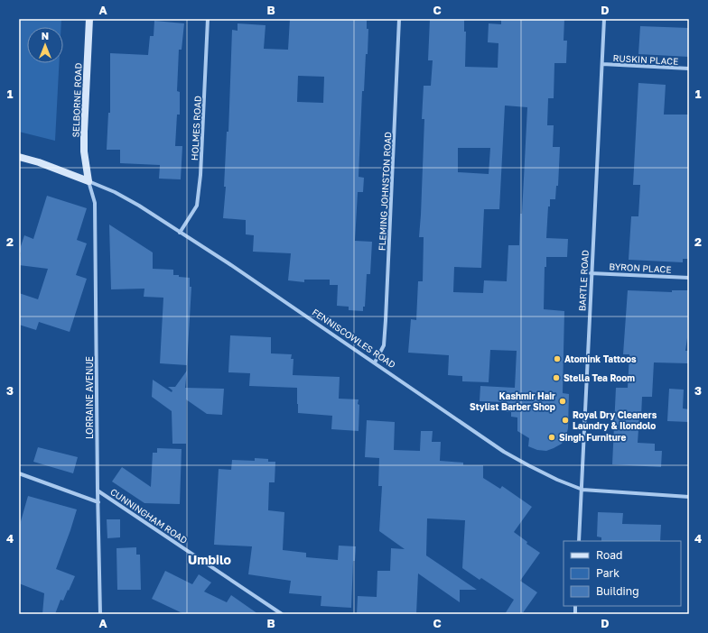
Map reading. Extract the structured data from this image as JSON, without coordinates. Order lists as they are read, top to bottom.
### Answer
{
  "streets": {
    "street": [
      "RUSKIN PLACE",
      "SELBORNE ROAD",
      "HOLMES ROAD",
      "FLEMING JOHNSTON ROAD",
      "BYRON PLACE",
      "BARTLE ROAD",
      "FENNISCOWLES ROAD",
      "LORRAINE AVENUE",
      "CUNNINGHAM ROAD"
    ]
  },
  "crossings": [
    ["RUSKIN PLACE", "BARTLE ROAD"],
    ["SELBORNE ROAD", "FENNISCOWLES ROAD"],
    ["SELBORNE ROAD", "LORRAINE AVENUE"],
    ["HOLMES ROAD", "FENNISCOWLES ROAD"],
    ["FLEMING JOHNSTON ROAD", "FENNISCOWLES ROAD"],
    ["BYRON PLACE", "BARTLE ROAD"],
    ["BARTLE ROAD", "FENNISCOWLES ROAD"],
    ["FENNISCOWLES ROAD", "LORRAINE AVENUE"],
    ["LORRAINE AVENUE", "CUNNINGHAM ROAD"]
  ],
  "districts": ["Umbilo"],
  "places": [
    "Atomink Tattoos",
    "Stella Tea Room",
    "Kashmir Hair Stylist Barber Shop",
    "Royal Dry Cleaners Laundry & Ilondolo",
    "Singh Furniture"
  ],
  "legend": ["Road", "Park", "Building"],
  "north": "top",
  "grid": {
    "columns": [
      "A",
      "B",
      "C",
      "D"
    ],
    "rows": [
      "1",
      "2",
      "3",
      "4"
    ]
  }
}
